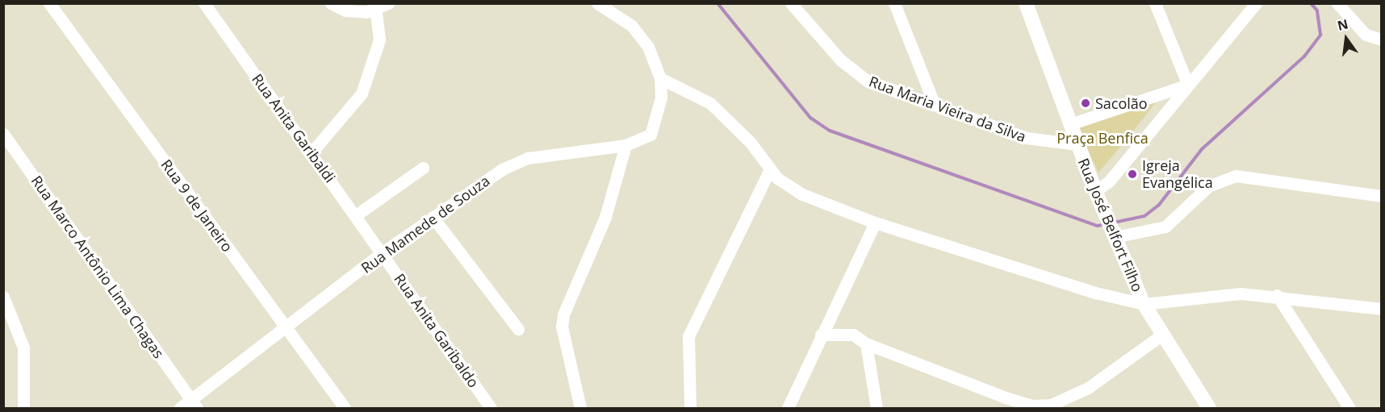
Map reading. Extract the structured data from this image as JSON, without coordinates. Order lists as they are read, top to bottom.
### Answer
{
  "streets": {
    "street": [
      "Rua Maria Vieira da Silva",
      "Rua Anita Garibaldi",
      "Rua 9 de Janeiro",
      "Rua Mamede de Souza",
      "Rua José Belfort Filho",
      "Rua Marco Antônio Lima Chagas",
      "Rua Anita Garibaldo"
    ]
  },
  "crossings": [
    ["Rua Maria Vieira da Silva", "Rua José Belfort Filho"],
    ["Rua Anita Garibaldi", "Rua Mamede de Souza"],
    ["Rua Anita Garibaldi", "Rua Anita Garibaldo"],
    ["Rua 9 de Janeiro", "Rua Mamede de Souza"],
    ["Rua Mamede de Souza", "Rua Marco Antônio Lima Chagas"],
    ["Rua Mamede de Souza", "Rua Anita Garibaldo"]
  ],
  "parks": ["Praça Benfica"],
  "places": ["Sacolão", "Igreja Evangélica"],
  "north": "top"
}
